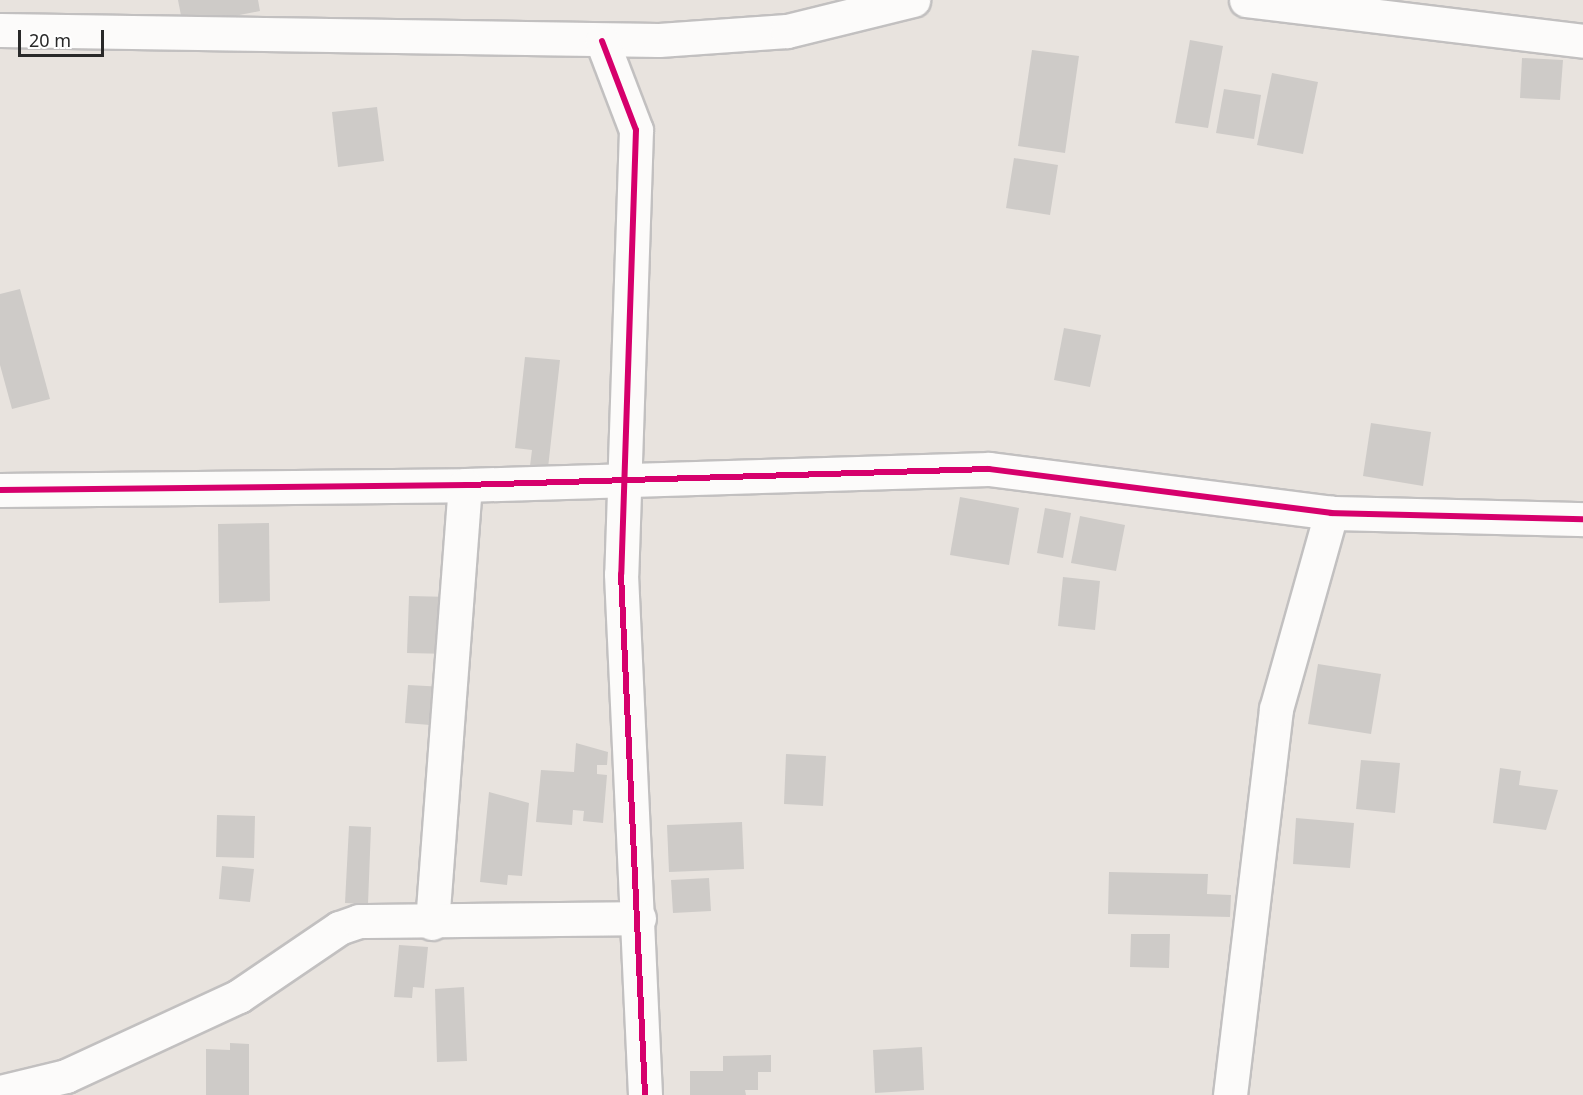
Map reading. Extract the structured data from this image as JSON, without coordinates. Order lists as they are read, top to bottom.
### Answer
{
  "scale_bar": "20 m"
}
